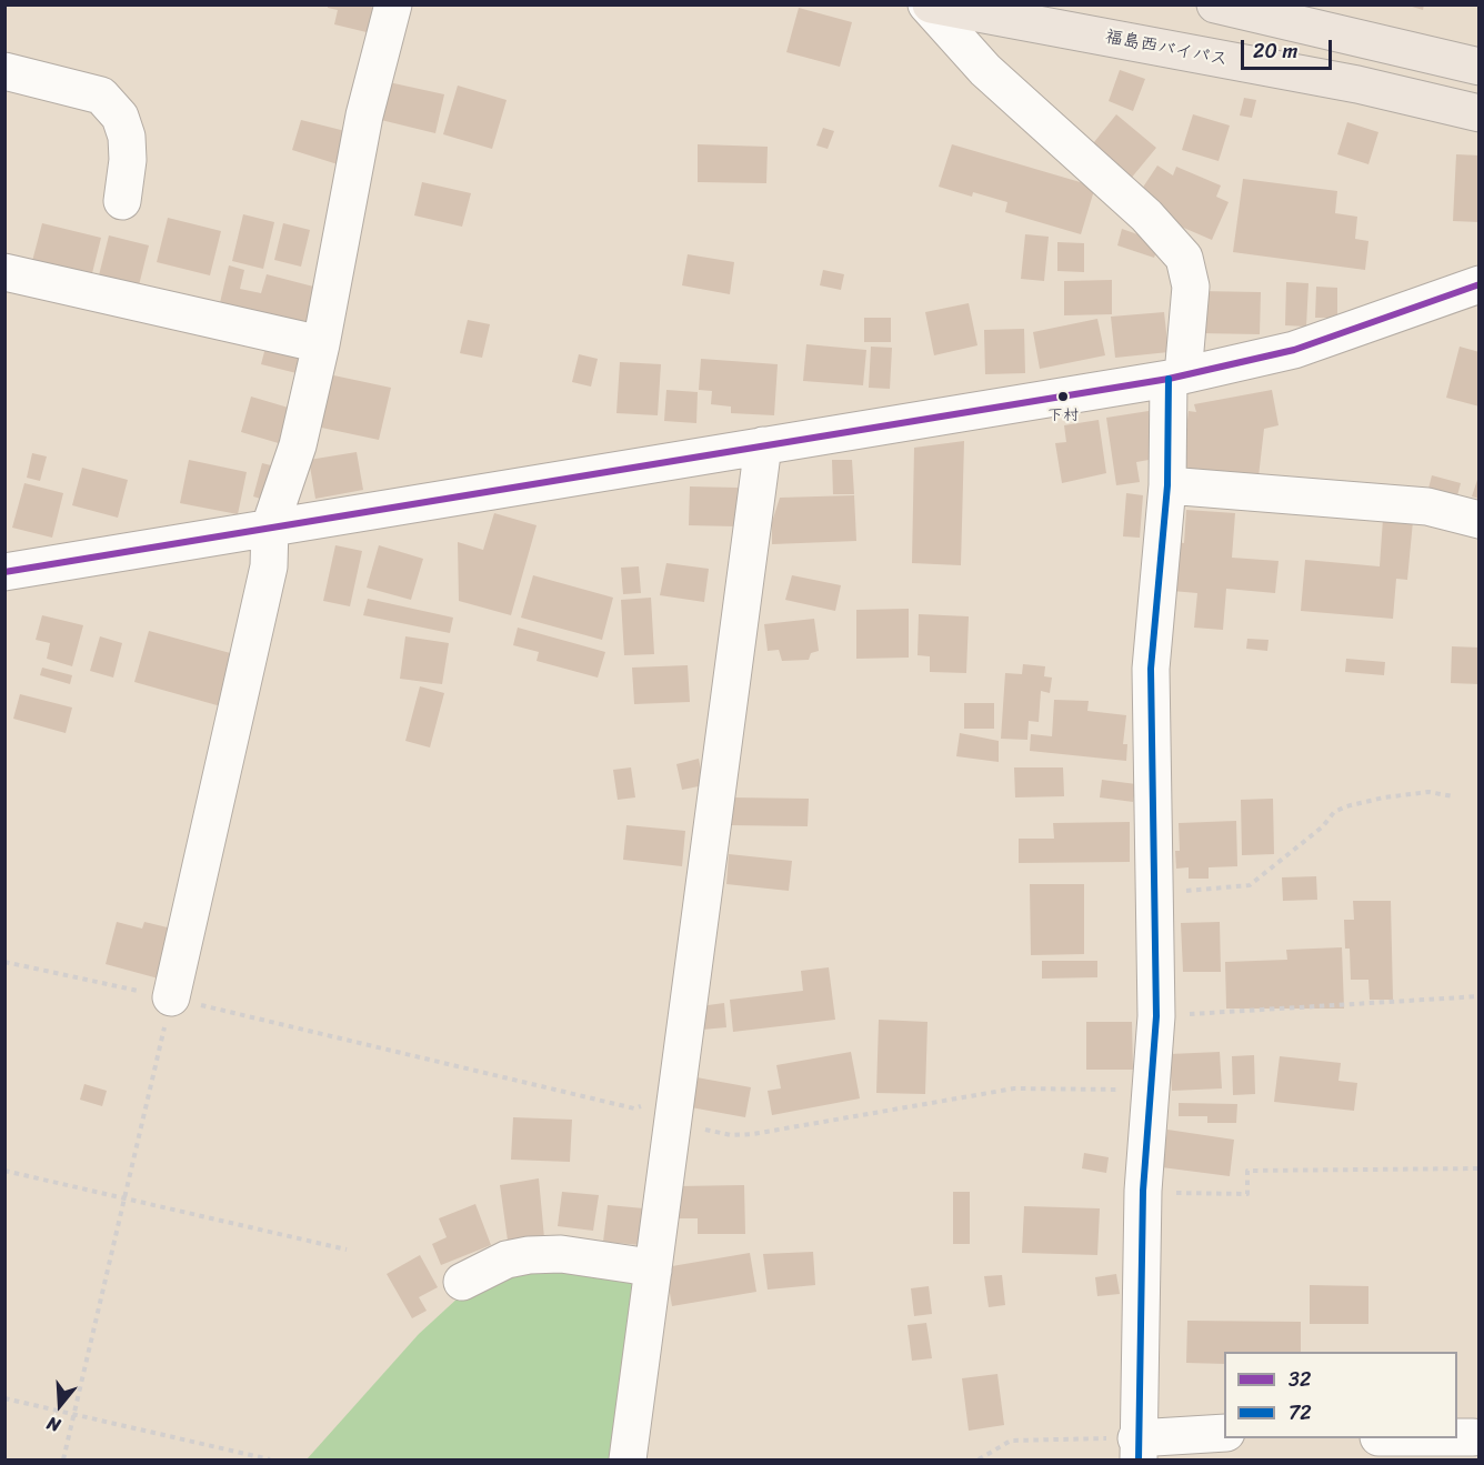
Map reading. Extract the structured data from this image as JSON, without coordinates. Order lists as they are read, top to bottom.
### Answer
{
  "streets": {
    "highway": ["福島西バイパス"]
  },
  "places": ["下村"],
  "lines": ["transit line 32", "transit line 72"],
  "legend": ["32", "72"],
  "scale_bar": "20 m",
  "north": "bottom"
}
